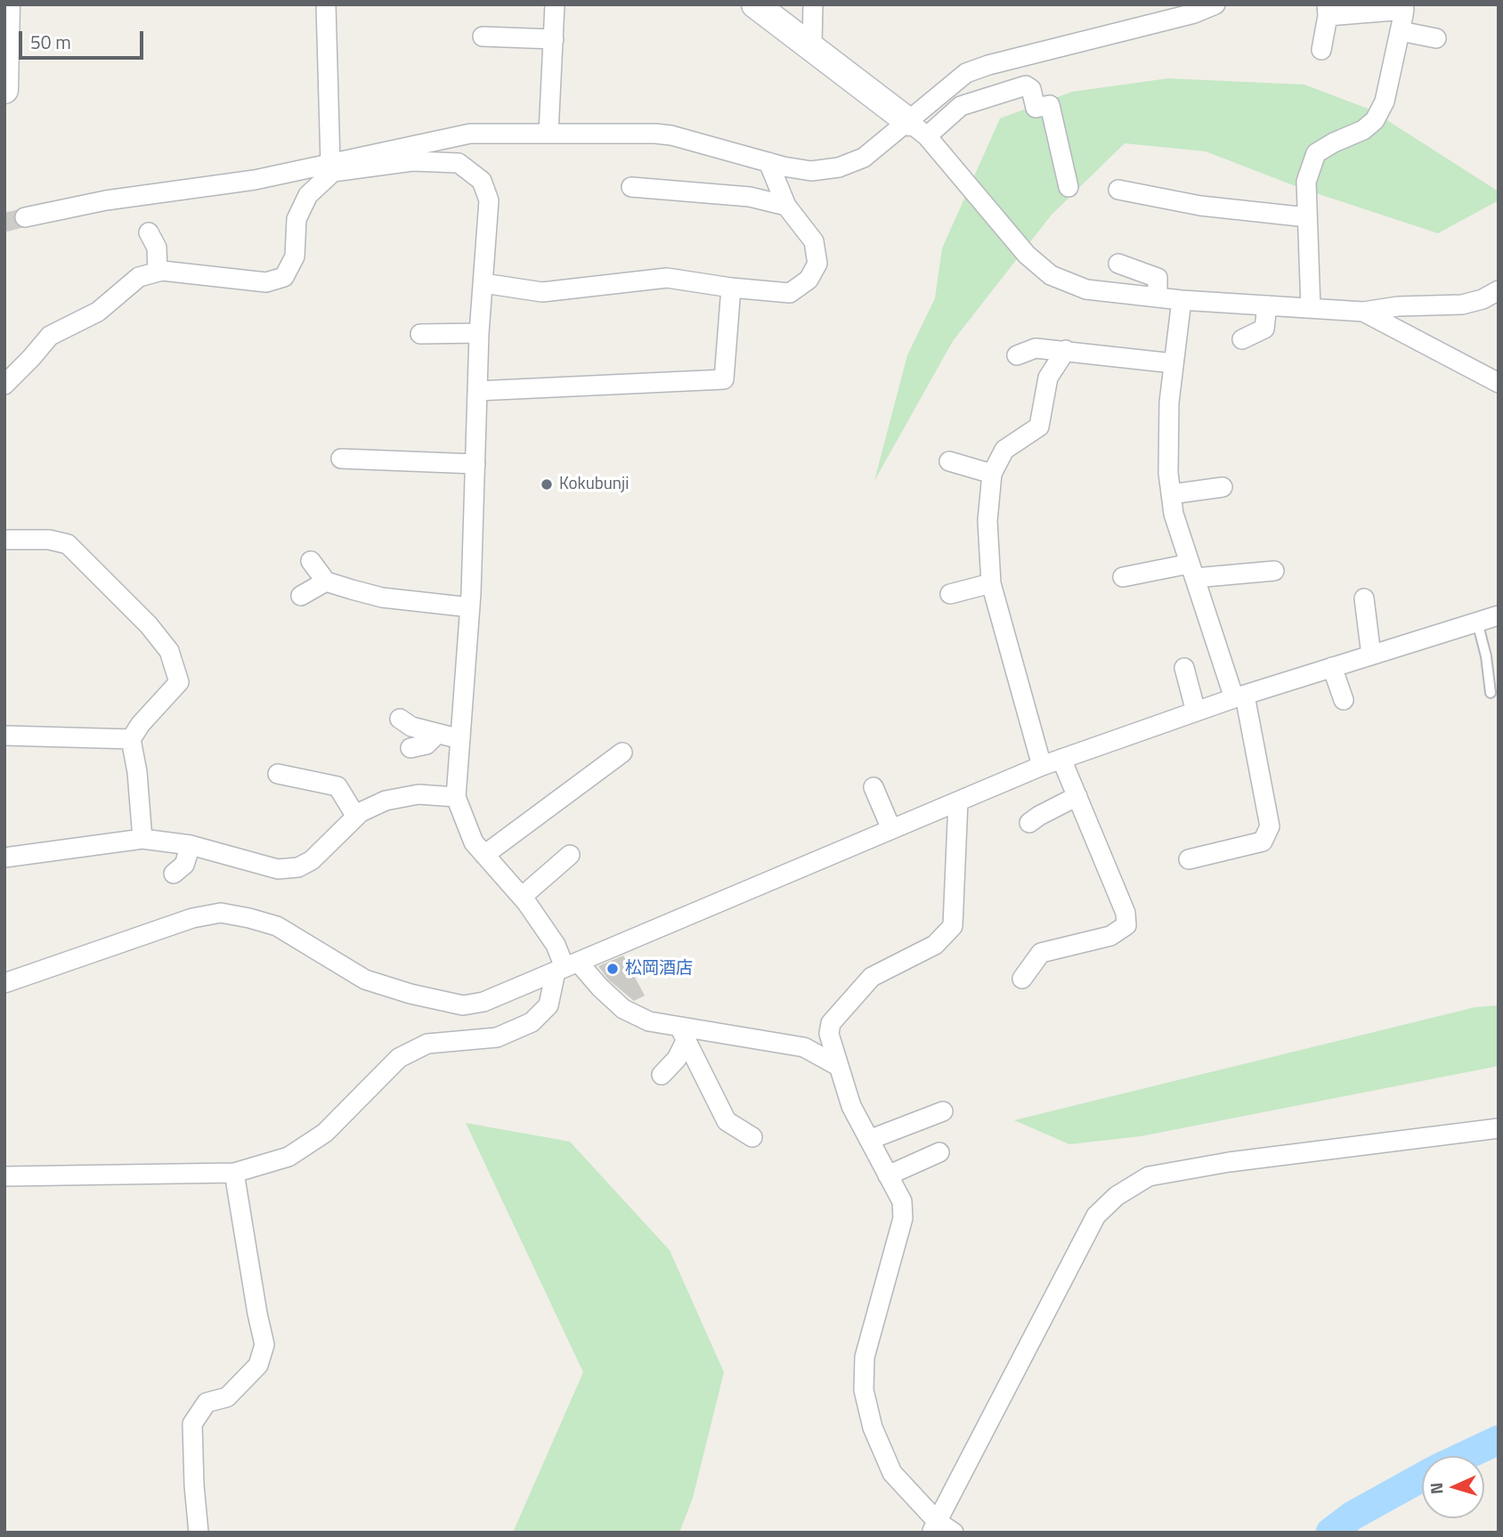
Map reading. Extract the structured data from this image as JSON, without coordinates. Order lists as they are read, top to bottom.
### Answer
{
  "places": ["Kokubunji", "松岡酒店"],
  "scale_bar": "50 m",
  "north": "left"
}
